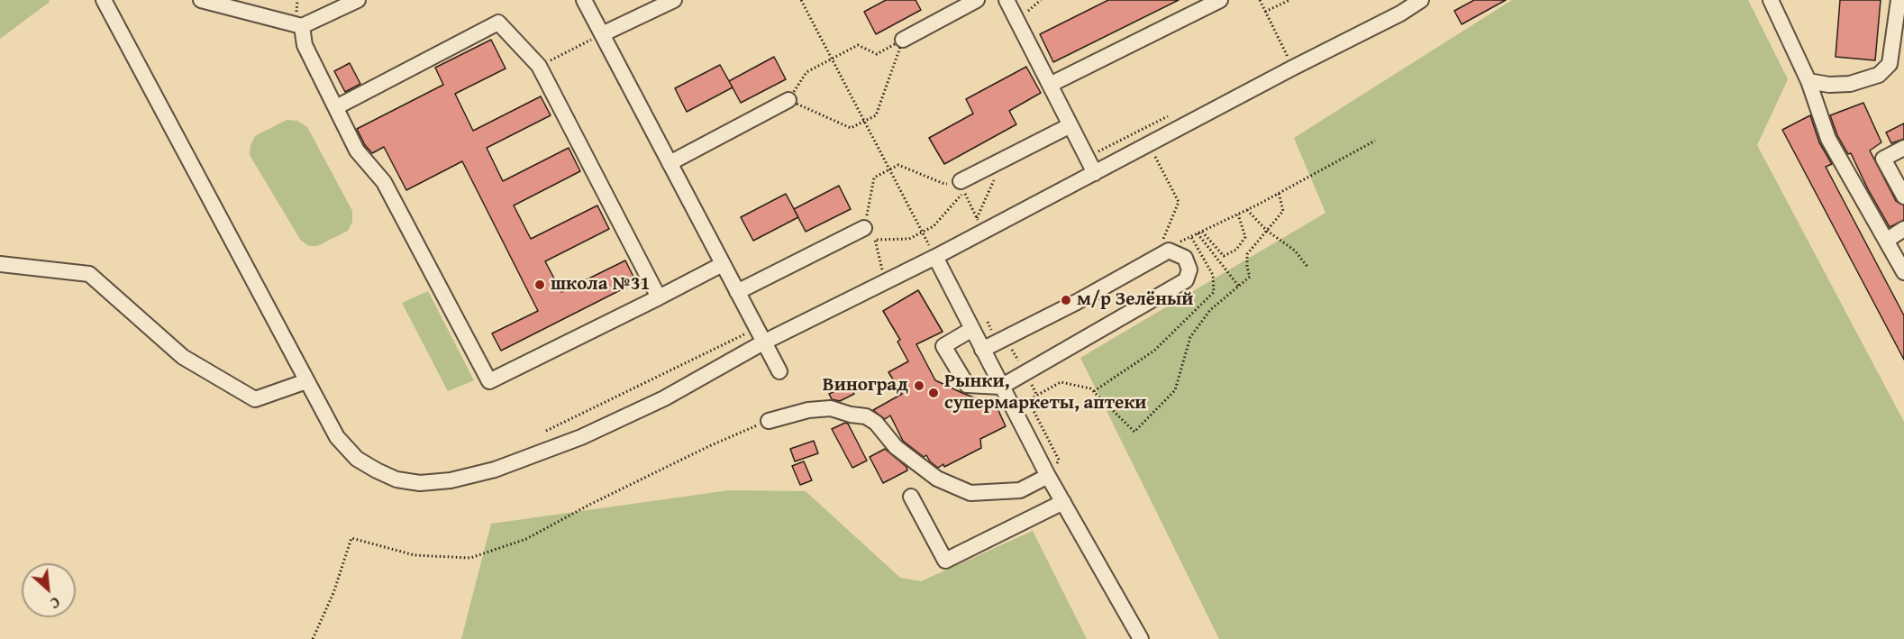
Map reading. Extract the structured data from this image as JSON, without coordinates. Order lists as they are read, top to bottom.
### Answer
{
  "places": [
    "школа №31",
    "м/р Зелёный",
    "Виноград",
    "Рынки, супермаркеты, аптеки"
  ],
  "north": "bottom right"
}
